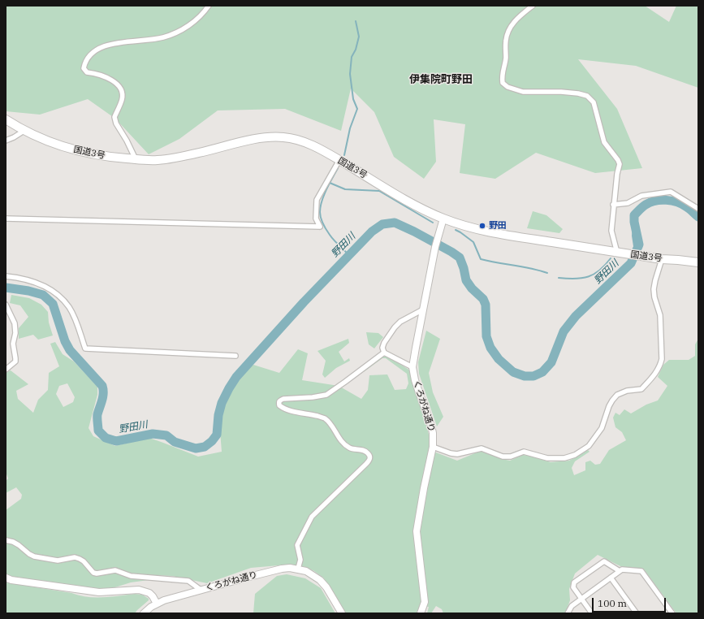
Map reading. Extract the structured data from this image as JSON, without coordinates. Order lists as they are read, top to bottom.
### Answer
{
  "streets": {
    "highway": ["国道3号"],
    "street": ["くろがね通り"]
  },
  "crossings": [
    ["国道3号", "くろがね通り"]
  ],
  "districts": ["伊集院町野田"],
  "water": ["野田川"],
  "places": ["野田"],
  "scale_bar": "100 m"
}
